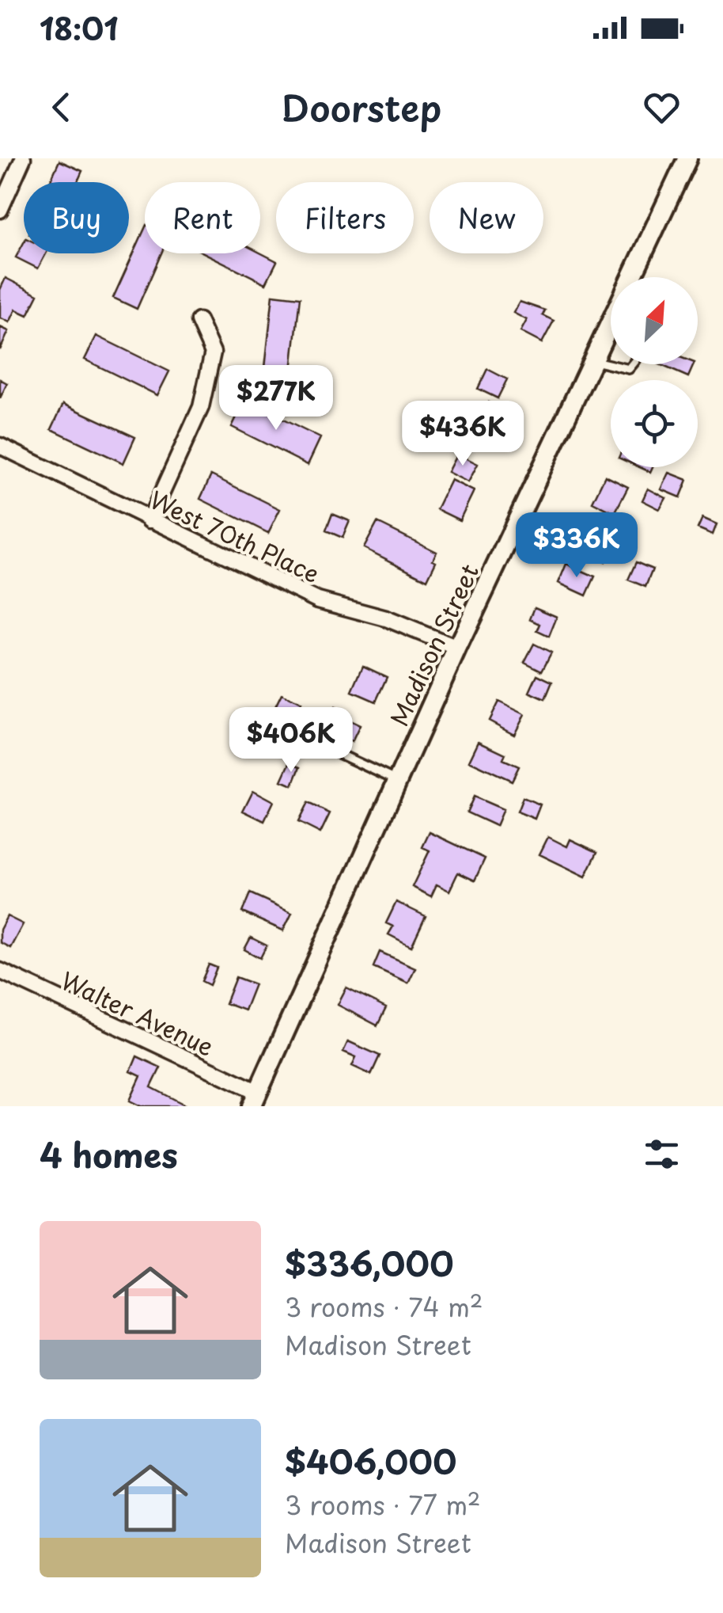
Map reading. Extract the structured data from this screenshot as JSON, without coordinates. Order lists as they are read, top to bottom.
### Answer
{
  "streets": {
    "street": ["West 70th Place", "Madison Street", "Walter Avenue"]
  },
  "crossings": [
    ["West 70th Place", "Madison Street"],
    ["Madison Street", "Walter Avenue"]
  ],
  "north": "top right",
  "page": {
    "status": "18:01",
    "header": "Doorstep",
    "chip": [
      "Buy",
      "Rent",
      "Filters",
      "New"
    ],
    "price": [
      "$277K",
      "$436K",
      "$336K",
      "$406K"
    ],
    "heading": "4 homes",
    "list": [
      {
        "name": "$336,000",
        "note": "3 rooms · 74 m² · Madison Street"
      },
      {
        "name": "$406,000",
        "note": "3 rooms · 77 m² · Madison Street"
      }
    ]
  }
}
